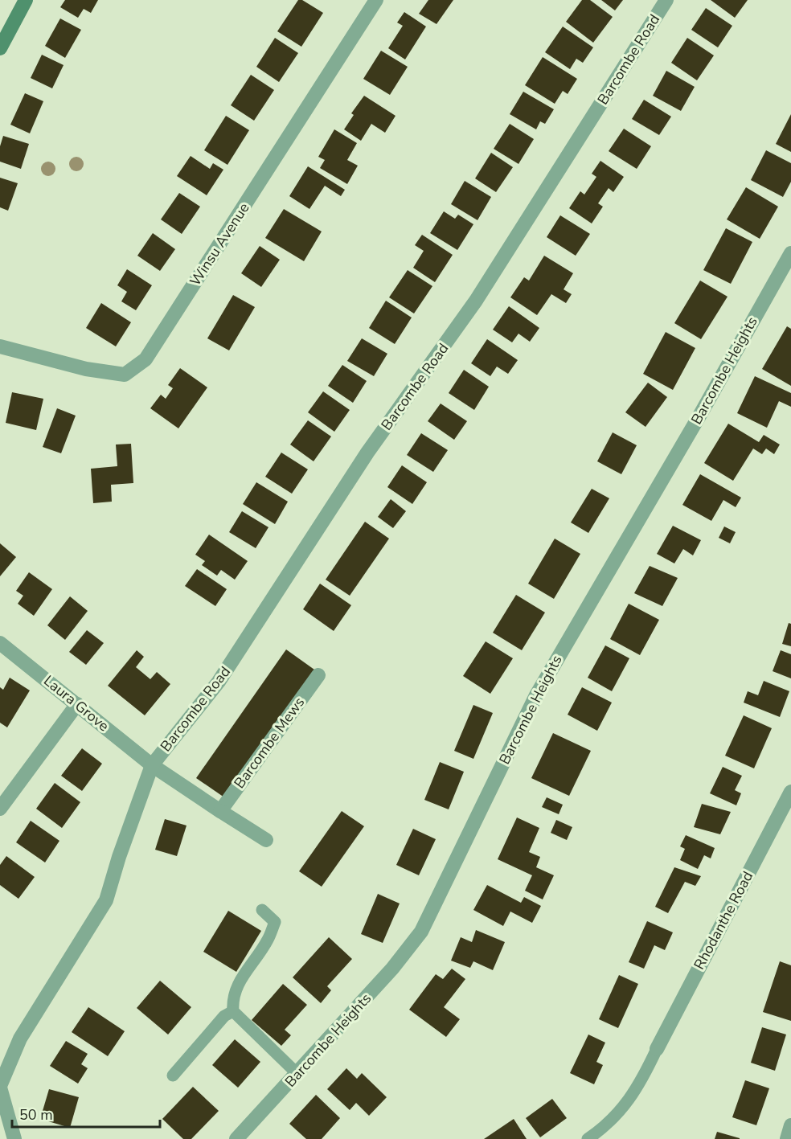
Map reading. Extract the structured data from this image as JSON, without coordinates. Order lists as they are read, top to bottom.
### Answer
{
  "streets": {
    "street": [
      "Barcombe Road",
      "Winsu Avenue",
      "Barcombe Heights",
      "Laura Grove",
      "Barcombe Mews",
      "Rhodanthe Road"
    ]
  },
  "crossings": [
    ["Barcombe Road", "Laura Grove"]
  ],
  "scale_bar": "50 m"
}
